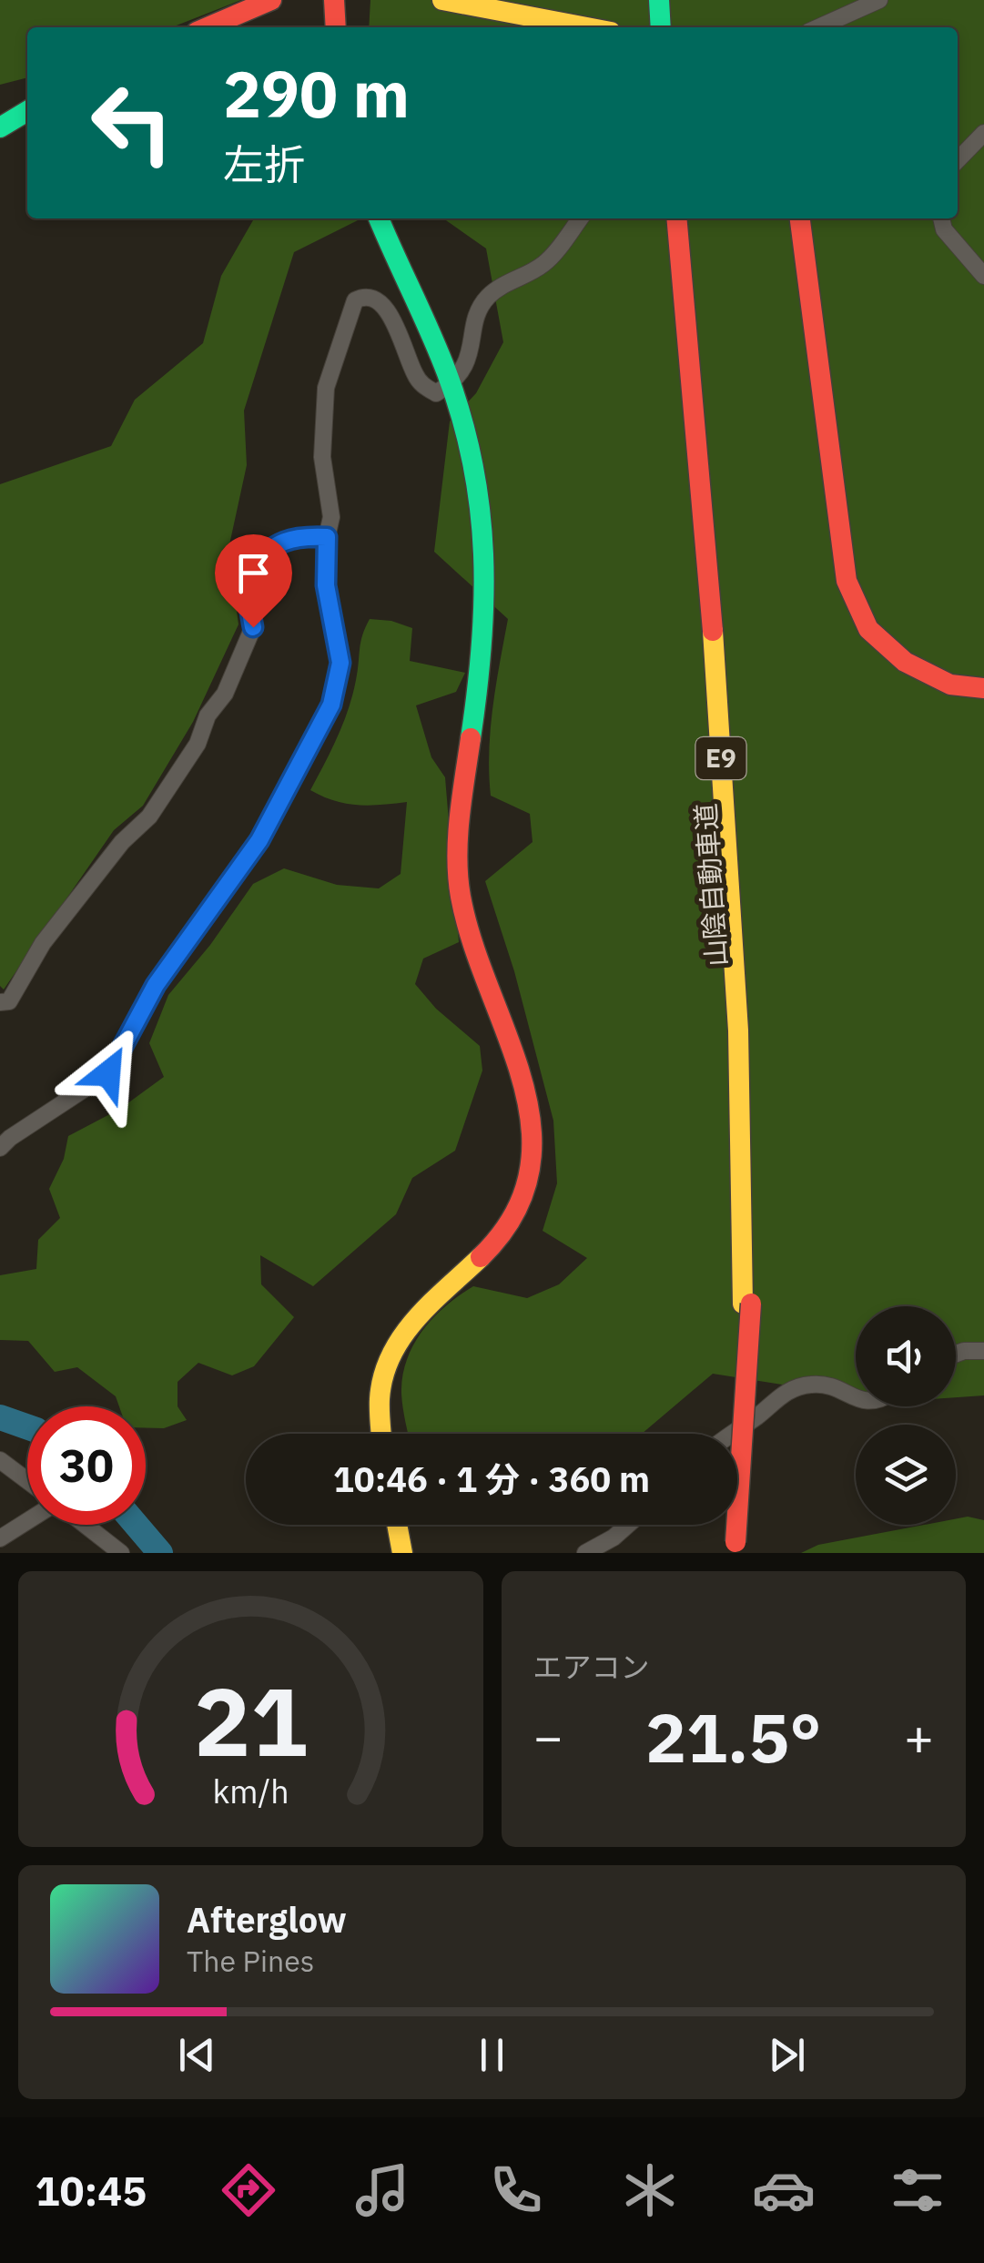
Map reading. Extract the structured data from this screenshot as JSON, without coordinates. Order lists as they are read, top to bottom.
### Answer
{
  "streets": {
    "main road": ["E9", "山陰自動車道"]
  },
  "page": {
    "turn": ["290 m", "左折"],
    "limit": "30",
    "trip": "10:46 · 1 分 · 360 m",
    "tile": "エアコン",
    "heat": ["−", "21.5°", "+"],
    "song": ["Afterglow", "The Pines"],
    "tabs": "10:45",
    "gauge": ["21", "km/h"]
  }
}
